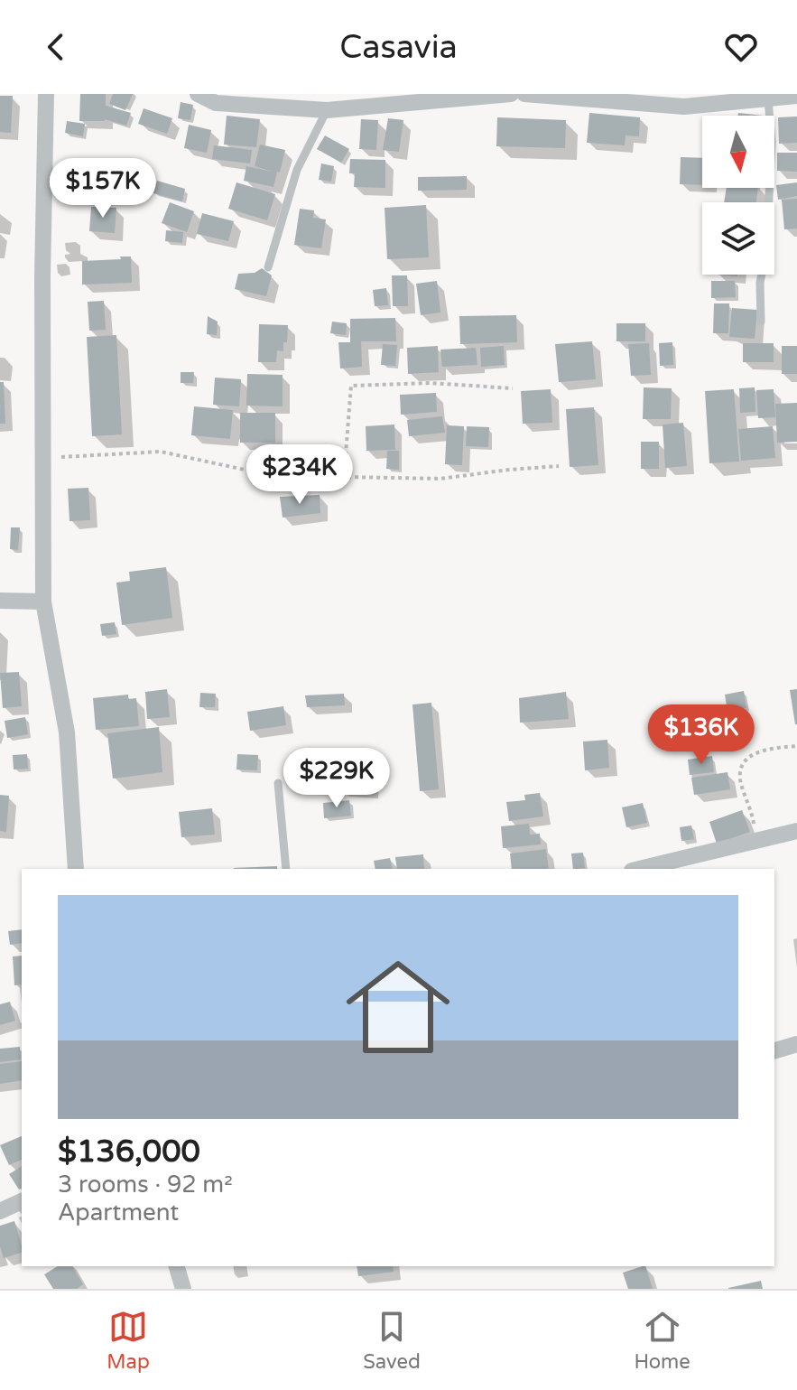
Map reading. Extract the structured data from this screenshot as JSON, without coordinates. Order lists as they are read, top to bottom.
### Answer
{
  "north": "bottom",
  "page": {
    "header": "Casavia",
    "price": [
      "$157K",
      "$234K",
      "$136K",
      "$229K"
    ],
    "list": [
      {
        "name": "$136,000",
        "note": "3 rooms · 92 m² · Apartment"
      }
    ],
    "tabs": ["Map", "Saved", "Home"]
  }
}
